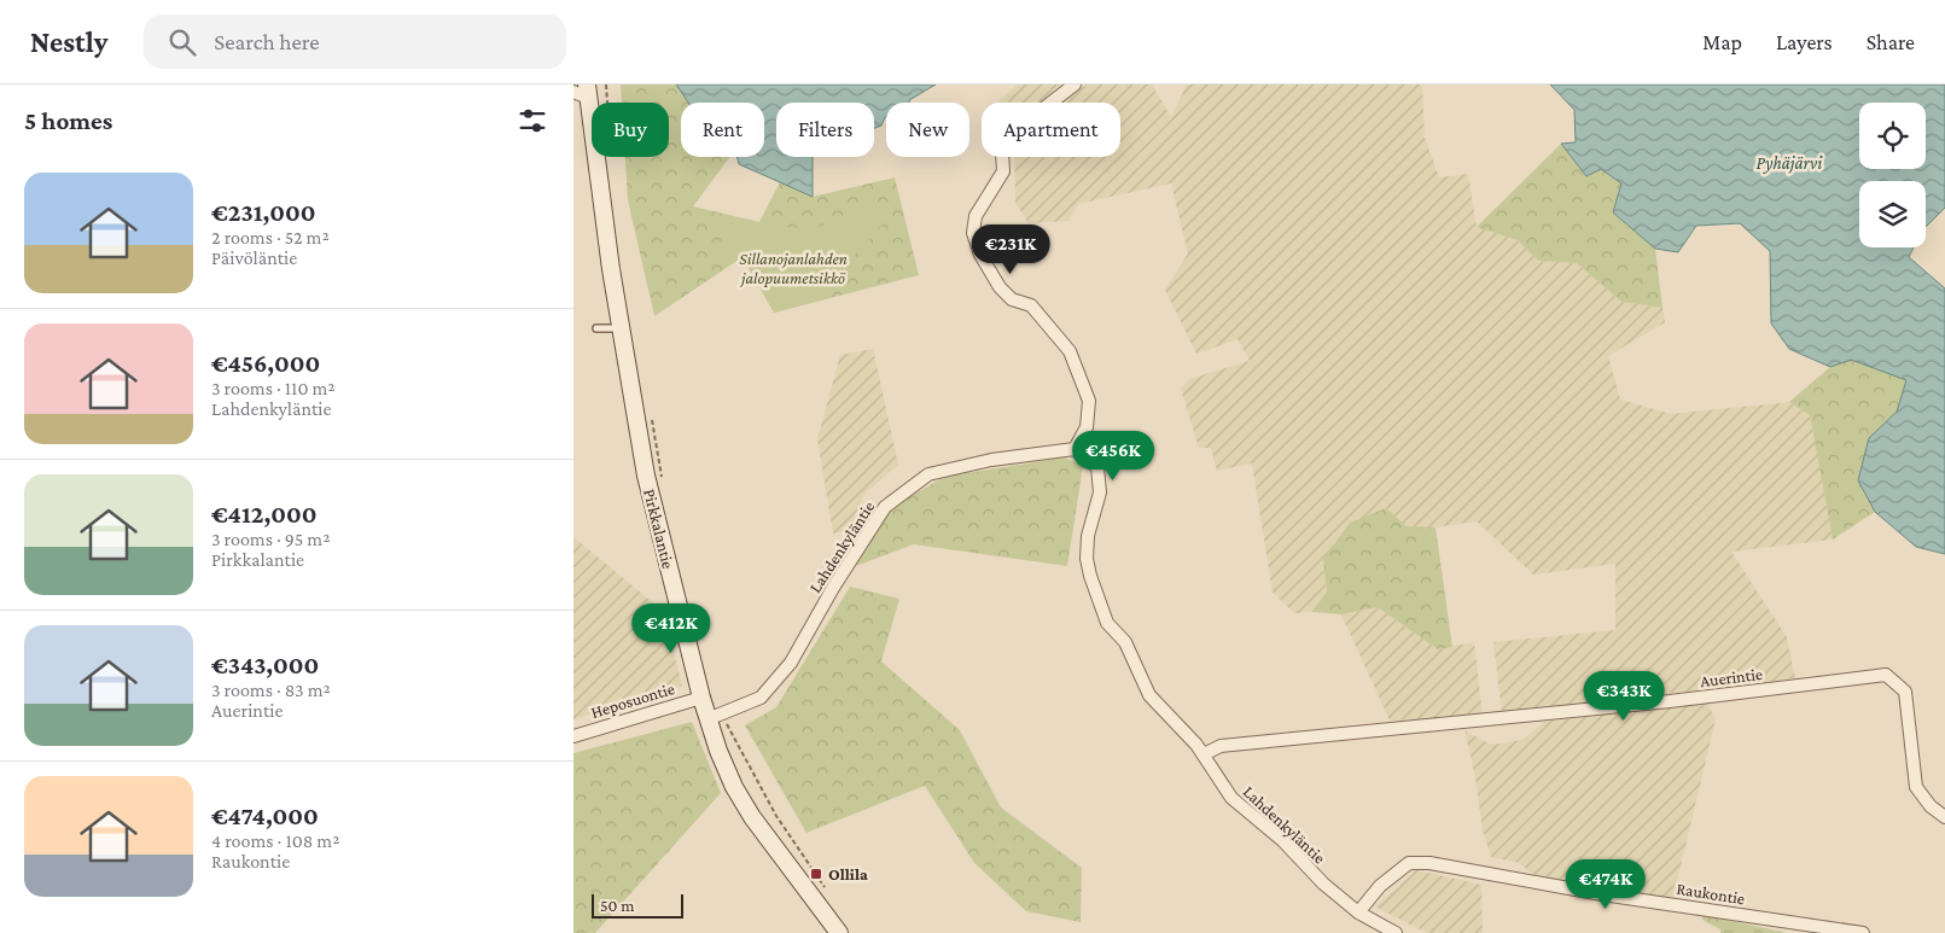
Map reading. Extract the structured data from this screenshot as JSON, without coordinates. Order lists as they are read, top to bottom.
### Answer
{
  "streets": {
    "street": [
      "Pirkkalantie",
      "Lahdenkyläntie",
      "Auerintie",
      "Heposuontie",
      "Raukontie"
    ]
  },
  "crossings": [
    ["Pirkkalantie", "Lahdenkyläntie"],
    ["Pirkkalantie", "Heposuontie"],
    ["Lahdenkyläntie", "Auerintie"],
    ["Lahdenkyläntie", "Raukontie"]
  ],
  "water": ["Pyhäjärvi"],
  "parks": ["Sillanojanlahden jalopuumetsikkö"],
  "places": {
    "transit": ["Ollila"]
  },
  "scale_bar": "50 m",
  "page": {
    "header": "Nestly",
    "search": "Search here",
    "nav": ["Map", "Layers", "Share"],
    "heading": "5 homes",
    "chip": [
      "Buy",
      "Rent",
      "Filters",
      "New",
      "Apartment"
    ],
    "list": [
      {
        "name": "€231,000",
        "note": "2 rooms · 52 m² · Päivöläntie"
      },
      {
        "name": "€456,000",
        "note": "3 rooms · 110 m² · Lahdenkyläntie"
      },
      {
        "name": "€412,000",
        "note": "3 rooms · 95 m² · Pirkkalantie"
      },
      {
        "name": "€343,000",
        "note": "3 rooms · 83 m² · Auerintie"
      },
      {
        "name": "€474,000",
        "note": "4 rooms · 108 m² · Raukontie"
      }
    ],
    "price": [
      "€231K",
      "€456K",
      "€412K",
      "€343K",
      "€474K"
    ],
    "scale": "50 m"
  }
}
